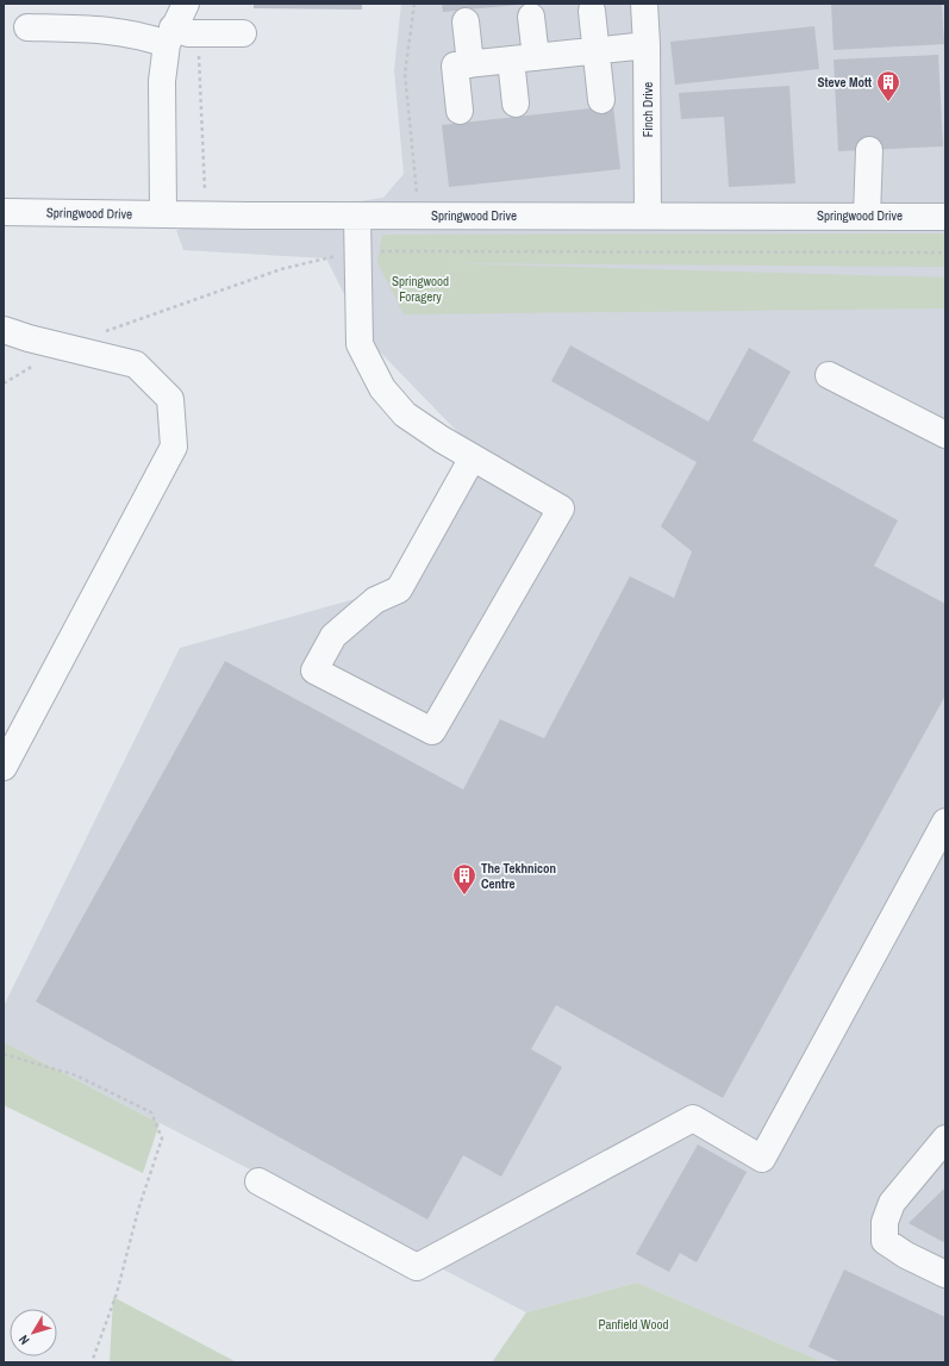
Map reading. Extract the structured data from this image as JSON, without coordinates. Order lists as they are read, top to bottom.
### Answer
{
  "streets": {
    "street": ["Finch Drive", "Springwood Drive"]
  },
  "crossings": [
    ["Finch Drive", "Springwood Drive"]
  ],
  "parks": ["Springwood Foragery", "Panfield Wood"],
  "places": {
    "building": ["Steve Mott", "The Tekhnicon Centre"]
  },
  "north": "bottom left"
}
